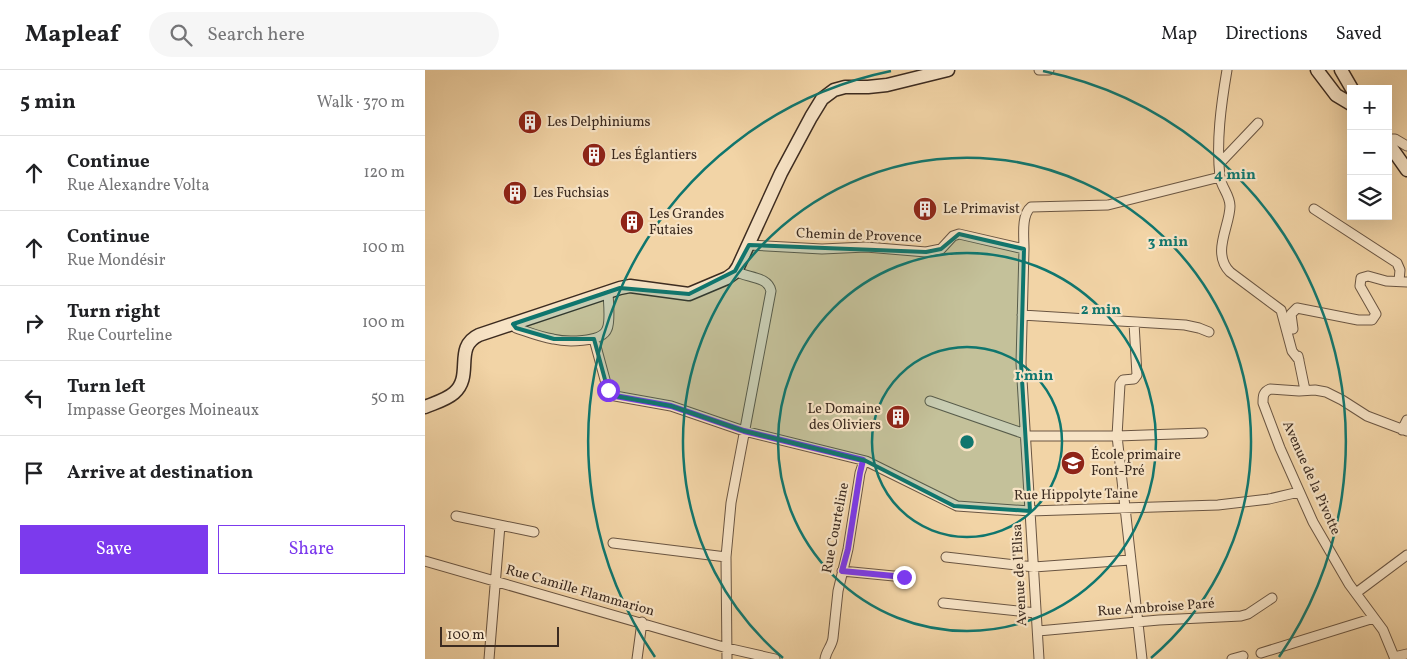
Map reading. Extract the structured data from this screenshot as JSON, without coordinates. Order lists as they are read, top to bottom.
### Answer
{
  "streets": {
    "street": [
      "Chemin de Provence",
      "Avenue de la Pivotte",
      "Rue Hippolyte Taine",
      "Rue Courteline",
      "Avenue de l'Elisa",
      "Rue Camille Flammarion",
      "Rue Ambroise Paré"
    ]
  },
  "crossings": [
    ["Chemin de Provence", "Avenue de l'Elisa"],
    ["Avenue de la Pivotte", "Rue Hippolyte Taine"],
    ["Rue Hippolyte Taine", "Rue Courteline"],
    ["Rue Hippolyte Taine", "Avenue de l'Elisa"],
    ["Avenue de l'Elisa", "Rue Ambroise Paré"]
  ],
  "places": {
    "building": [
      "Les Delphiniums",
      "Les Églantiers",
      "Les Fuchsias",
      "Le Primavist",
      "Les Grandes Futaies",
      "Le Domaine des Oliviers"
    ],
    "school or university": ["École primaire Font-Pré"]
  },
  "scale_bar": "100 m",
  "page": {
    "header": "Mapleaf",
    "search": "Search here",
    "nav": ["Map", "Directions", "Saved"],
    "heading": ["5 min", "Walk · 370 m"],
    "map_buttons": ["+", "−"],
    "list": [
      ["Continue", "Rue Alexandre Volta", "120 m"],
      ["Continue", "Rue Mondésir", "100 m"],
      ["Turn right", "Rue Courteline", "100 m"],
      ["Turn left", "Impasse Georges Moineaux", "50 m"],
      "Arrive at destination"
    ],
    "buttons": ["Save", "Share"],
    "scale": "100 m"
  },
  "rings": [
    "4 min",
    "3 min",
    "2 min",
    "1 min"
  ]
}
